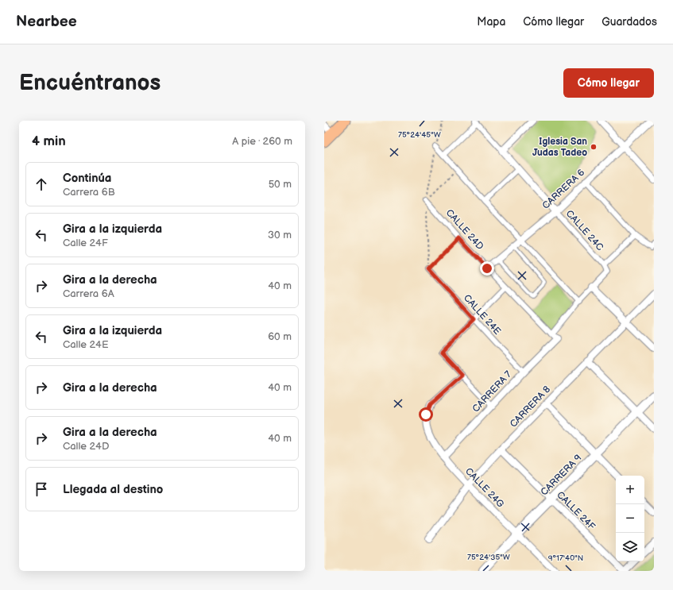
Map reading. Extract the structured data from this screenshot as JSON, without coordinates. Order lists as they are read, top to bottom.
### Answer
{
  "streets": {
    "street": [
      "CARRERA 6",
      "CALLE 24D",
      "CALLE 24C",
      "CALLE 24E",
      "CARRERA 7",
      "CARRERA 8",
      "CARRERA 9",
      "CALLE 24G",
      "CALLE 24F"
    ]
  },
  "crossings": [
    ["CARRERA 6", "CALLE 24D"],
    ["CARRERA 6", "CALLE 24C"],
    ["CALLE 24D", "CARRERA 7"],
    ["CALLE 24E", "CARRERA 7"],
    ["CARRERA 7", "CALLE 24G"],
    ["CARRERA 8", "CALLE 24G"],
    ["CARRERA 8", "CALLE 24F"],
    ["CARRERA 9", "CALLE 24G"],
    ["CARRERA 9", "CALLE 24F"]
  ],
  "places": ["Iglesia San Judas Tadeo"],
  "page": {
    "header": "Nearbee",
    "nav": ["Mapa", "Cómo llegar", "Guardados"],
    "buttons": "Cómo llegar",
    "title": "Encuéntranos",
    "heading": ["4 min", "A pie · 260 m"],
    "list": [
      ["Continúa", "Carrera 6B", "50 m"],
      ["Gira a la izquierda", "Calle 24F", "30 m"],
      ["Gira a la derecha", "Carrera 6A", "40 m"],
      ["Gira a la izquierda", "Calle 24E", "60 m"],
      ["Gira a la derecha", "40 m"],
      ["Gira a la derecha", "Calle 24D", "40 m"],
      "Llegada al destino"
    ],
    "map_buttons": ["+", "−"]
  },
  "coordinates": ["75°24'45\"W", "75°24'35\"W", "9°17'40\"N"]
}
